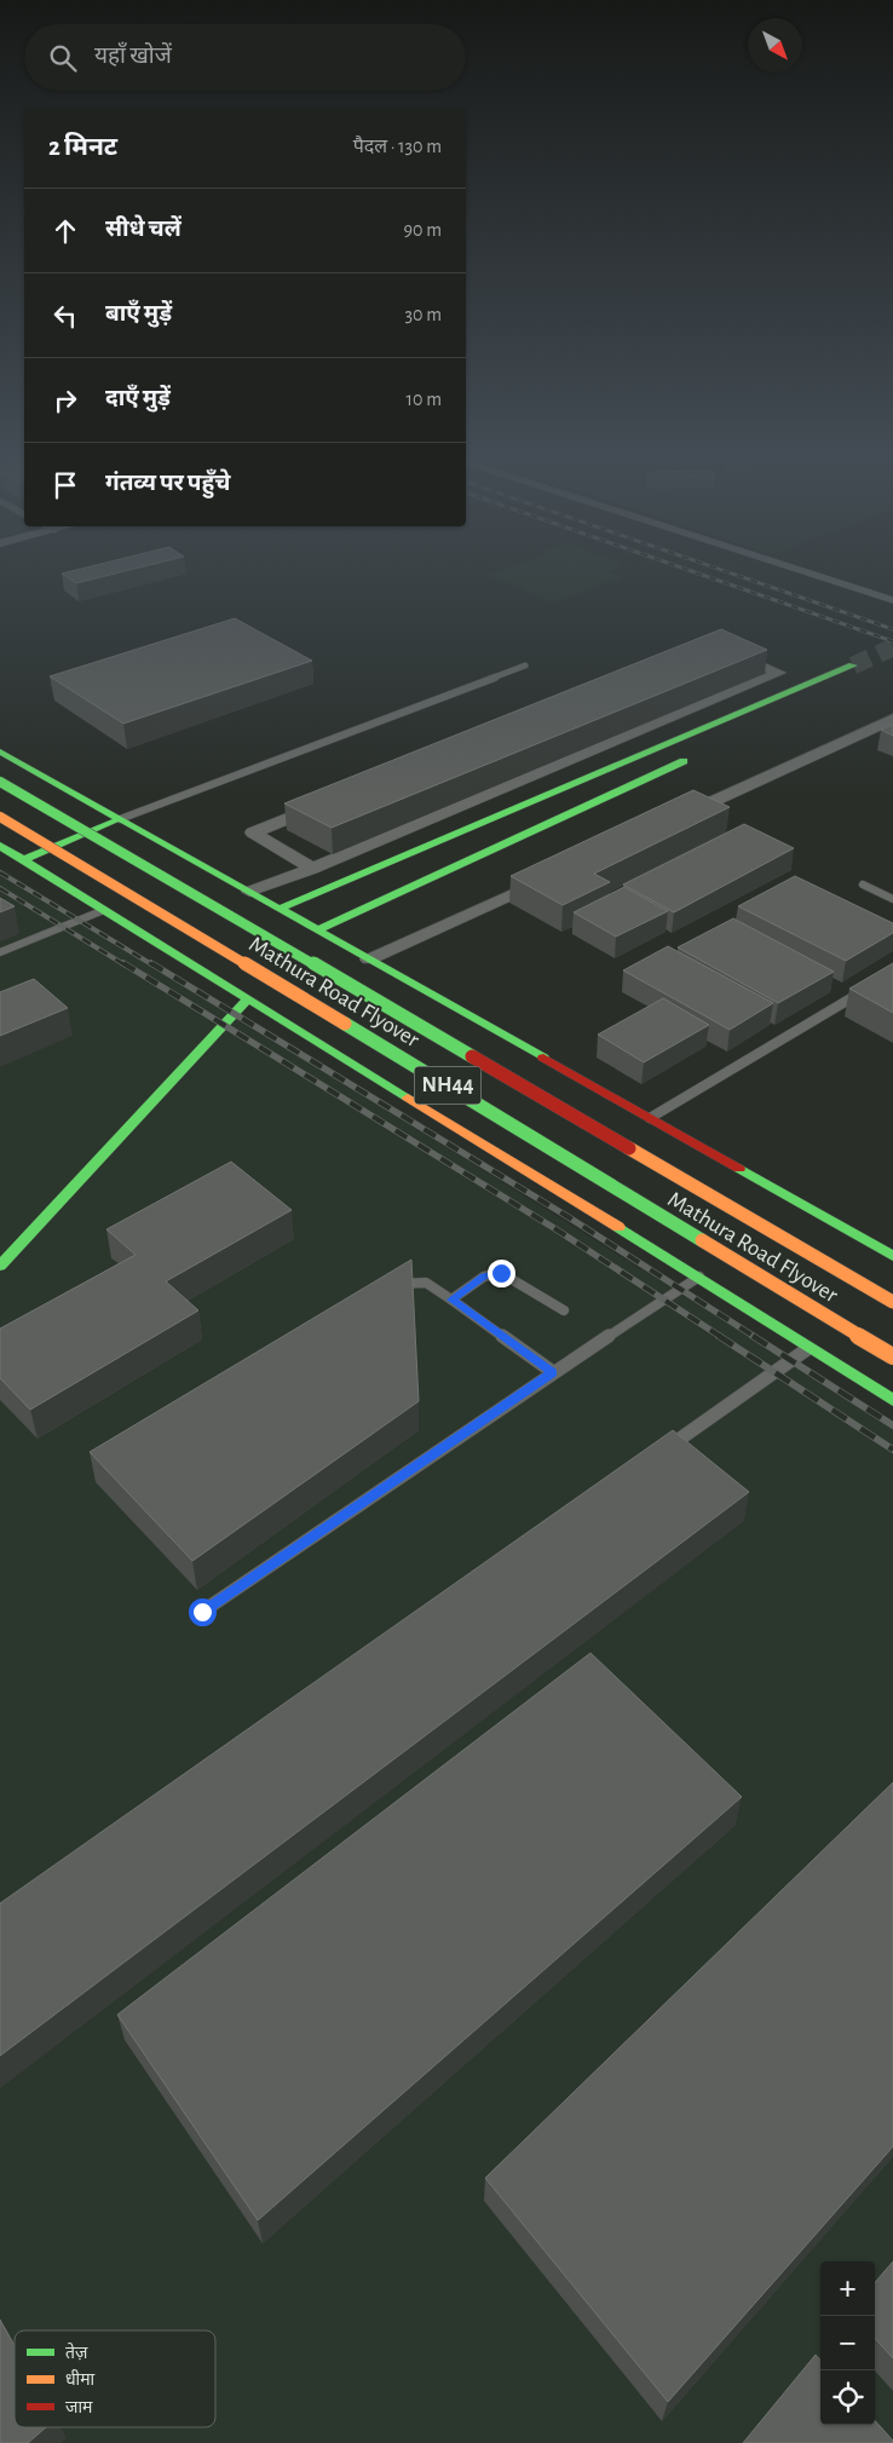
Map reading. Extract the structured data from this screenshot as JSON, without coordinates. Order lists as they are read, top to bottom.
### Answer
{
  "streets": {
    "main road": ["Mathura Road Flyover", "NH44"]
  },
  "legend": ["तेज़", "धीमा", "जाम"],
  "north": "bottom right",
  "page": {
    "search": "यहाँ खोजें",
    "heading": ["2 मिनट", "पैदल · 130 m"],
    "list": [
      ["सीधे चलें", "90 m"],
      ["बाएँ मुड़ें", "30 m"],
      ["दाएँ मुड़ें", "10 m"],
      "गंतव्य पर पहुँचे"
    ],
    "map_buttons": ["+", "−"]
  }
}
